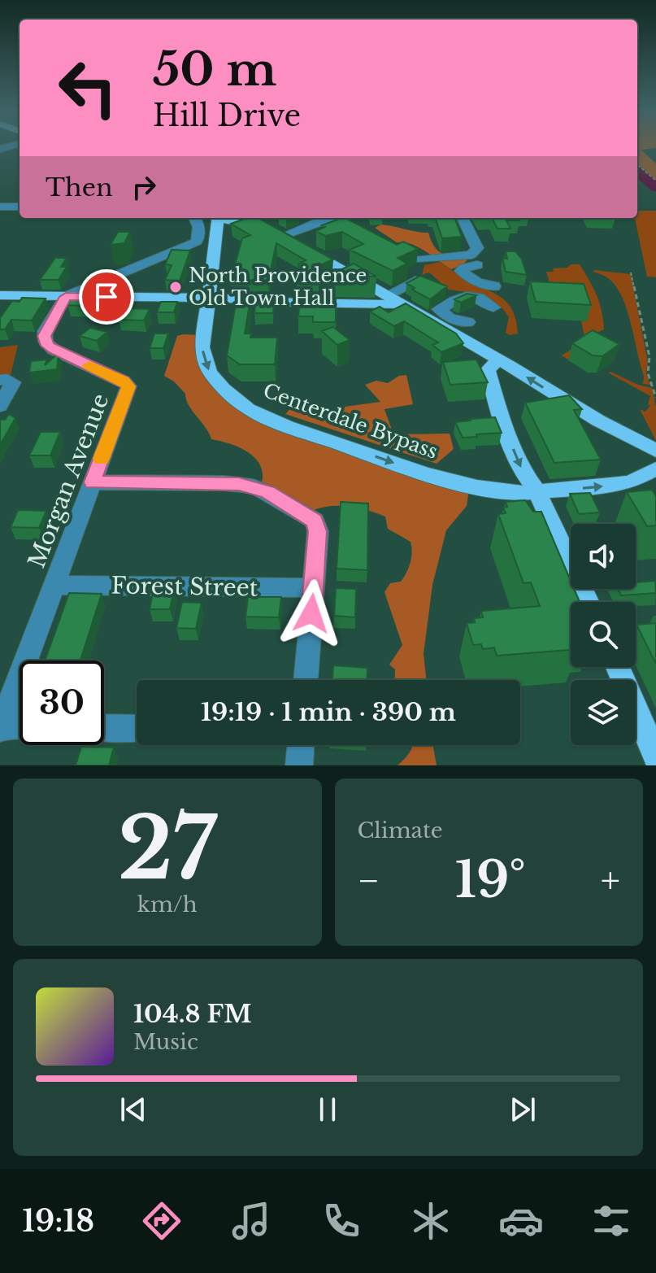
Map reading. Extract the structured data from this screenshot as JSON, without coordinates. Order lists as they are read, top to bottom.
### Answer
{
  "streets": {
    "main road": ["Centerdale Bypass"],
    "street": ["Morgan Avenue", "Forest Street"]
  },
  "crossings": [
    ["Morgan Avenue", "Forest Street"]
  ],
  "places": ["North Providence Old Town Hall"],
  "page": {
    "turn": ["50 m", "Hill Drive"],
    "then": "Then",
    "limit": "30",
    "trip": "19:19 · 1 min · 390 m",
    "tile": [
      ["27", "km/h"],
      "Climate"
    ],
    "heat": ["−", "19°", "+"],
    "song": ["104.8 FM", "Music"],
    "tabs": "19:18"
  }
}
